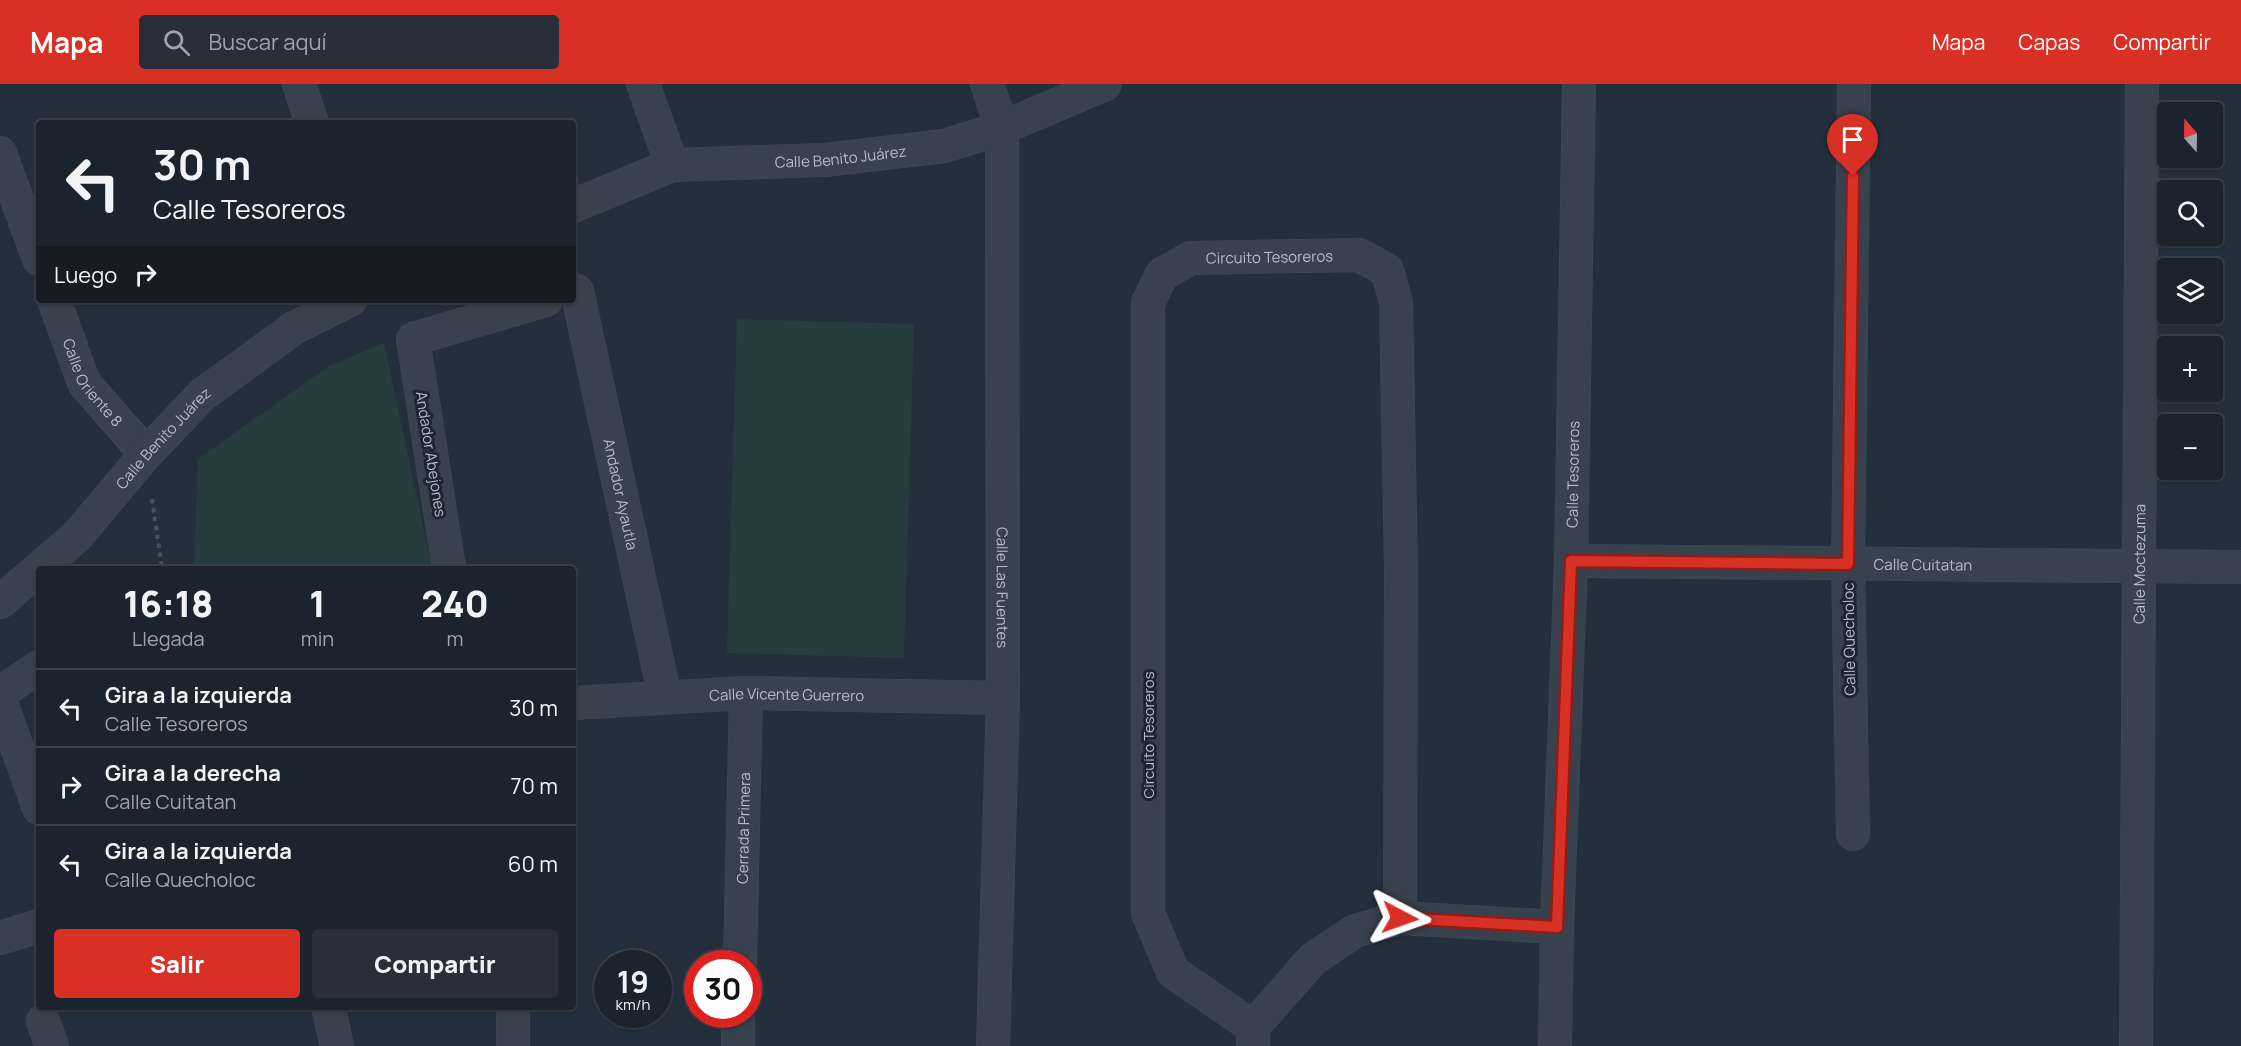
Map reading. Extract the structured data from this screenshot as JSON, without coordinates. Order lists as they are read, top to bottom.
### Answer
{
  "streets": {
    "street": [
      "Calle Benito Juárez",
      "Circuito Tesoreros",
      "Calle Oriente 8",
      "Andador Abejones",
      "Calle Tesoreros",
      "Andador Ayautla",
      "Calle Cuitatan",
      "Calle Moctezuma",
      "Calle Las Fuentes",
      "Calle Quecholoc",
      "Calle Vicente Guerrero",
      "Cerrada Primera"
    ]
  },
  "crossings": [
    ["Calle Benito Juárez", "Calle Oriente 8"],
    ["Calle Benito Juárez", "Calle Las Fuentes"],
    ["Circuito Tesoreros", "Calle Tesoreros"],
    ["Calle Tesoreros", "Calle Cuitatan"],
    ["Andador Ayautla", "Calle Vicente Guerrero"],
    ["Calle Cuitatan", "Calle Moctezuma"],
    ["Calle Cuitatan", "Calle Quecholoc"],
    ["Calle Las Fuentes", "Calle Vicente Guerrero"],
    ["Calle Vicente Guerrero", "Cerrada Primera"]
  ],
  "north": "top",
  "page": {
    "header": "Mapa",
    "search": "Buscar aquí",
    "nav": ["Mapa", "Capas", "Compartir"],
    "map_buttons": ["+", "−"],
    "turn": ["30 m", "Calle Tesoreros"],
    "then": "Luego",
    "eta": [
      "16:18",
      "Llegada",
      "1",
      "min",
      "240",
      "m"
    ],
    "list": [
      {
        "name": "Gira a la izquierda",
        "note": "Calle Tesoreros",
        "value": "30 m"
      },
      {
        "name": "Gira a la derecha",
        "note": "Calle Cuitatan",
        "value": "70 m"
      },
      {
        "name": "Gira a la izquierda",
        "note": "Calle Quecholoc",
        "value": "60 m"
      }
    ],
    "buttons": ["Salir", "Compartir"],
    "speed": "19 km/h",
    "limit": "30"
  }
}
